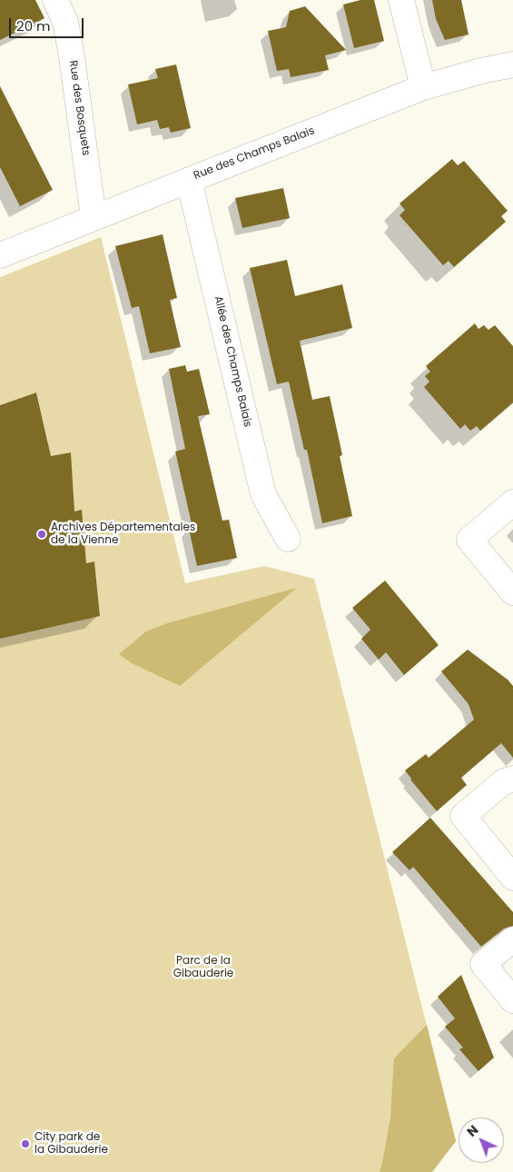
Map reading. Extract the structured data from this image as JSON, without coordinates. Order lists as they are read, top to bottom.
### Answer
{
  "streets": {
    "street": ["Rue des Bosquets", "Rue des Champs Balais", "Allée des Champs Balais"]
  },
  "crossings": [
    ["Rue des Bosquets", "Rue des Champs Balais"],
    ["Rue des Champs Balais", "Allée des Champs Balais"]
  ],
  "parks": ["Parc de la Gibauderie"],
  "places": ["Archives Départementales de la Vienne", "City park de la Gibauderie"],
  "scale_bar": "20 m",
  "north": "top left"
}
